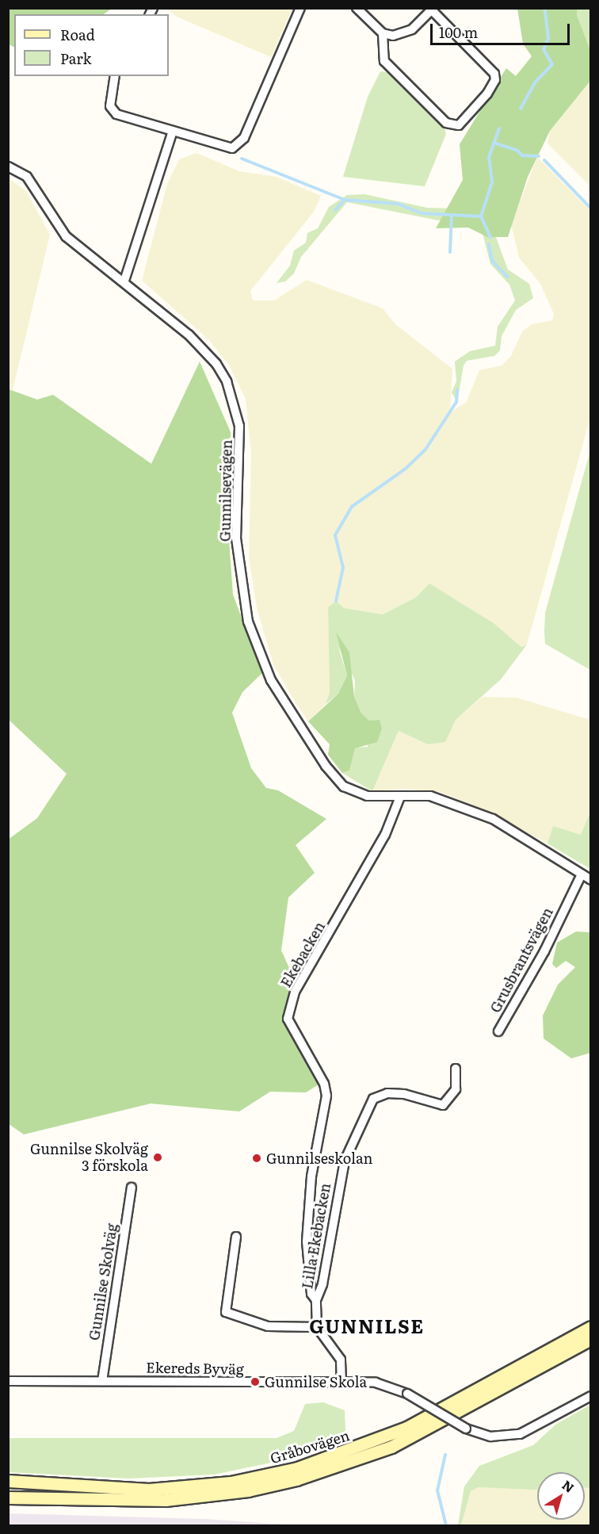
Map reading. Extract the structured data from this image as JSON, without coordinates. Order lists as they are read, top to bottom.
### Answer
{
  "streets": {
    "main road": ["Gråbovägen"],
    "street": [
      "Gunnilsevägen",
      "Ekebacken",
      "Grusbrantsvägen",
      "Lilla Ekebacken",
      "Gunnilse Skolväg",
      "Ekereds Byväg"
    ]
  },
  "crossings": [
    ["Gunnilsevägen", "Ekebacken"],
    ["Gunnilsevägen", "Grusbrantsvägen"],
    ["Ekebacken", "Lilla Ekebacken"],
    ["Gunnilse Skolväg", "Ekereds Byväg"]
  ],
  "districts": ["GUNNILSE"],
  "places": ["Gunnilse Skolväg 3 förskola", "Gunnilseskolan", "Gunnilse Skola"],
  "legend": ["Road", "Park"],
  "scale_bar": "100 m",
  "north": "top right"
}
